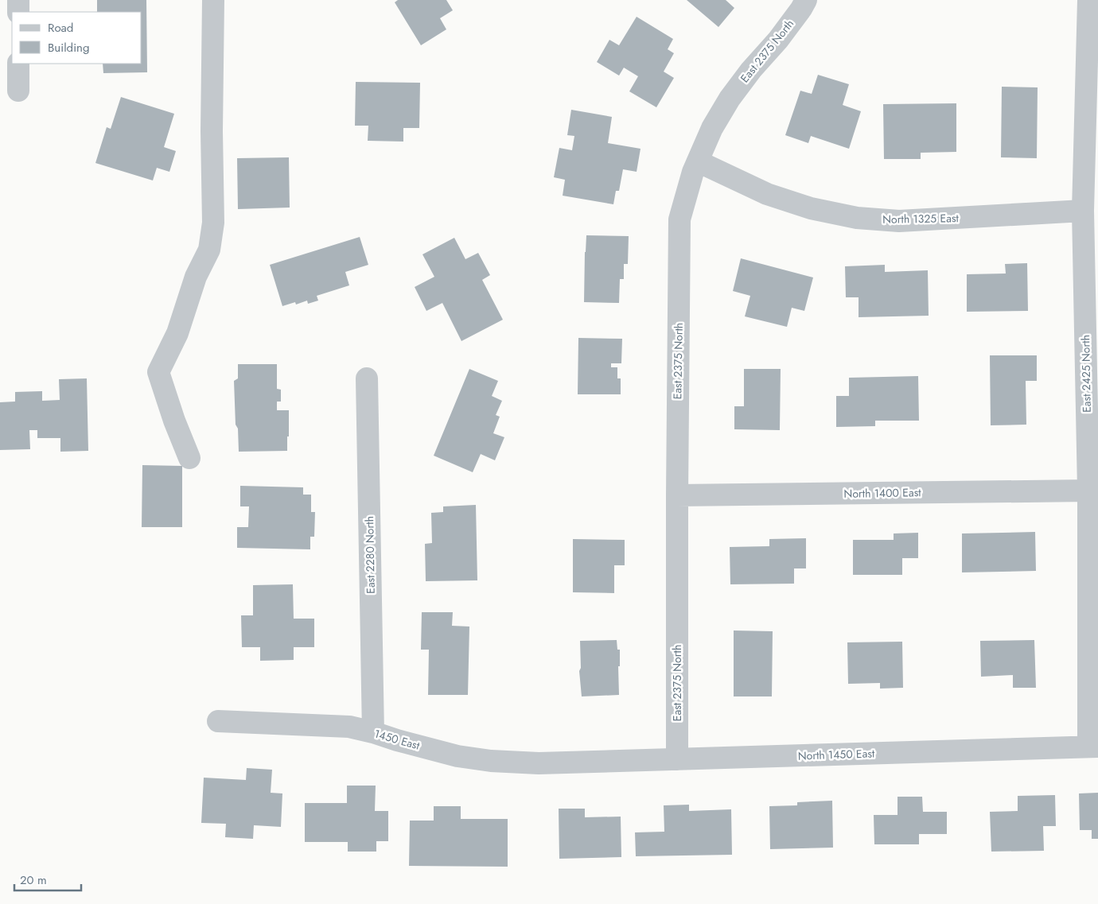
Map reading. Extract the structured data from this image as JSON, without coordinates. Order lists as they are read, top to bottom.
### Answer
{
  "streets": {
    "street": [
      "East 2375 North",
      "North 1325 East",
      "East 2425 North",
      "North 1400 East",
      "East 2280 North",
      "1450 East",
      "North 1450 East"
    ]
  },
  "crossings": [
    ["East 2375 North", "North 1325 East"],
    ["East 2375 North", "North 1400 East"],
    ["East 2375 North", "North 1450 East"],
    ["North 1325 East", "East 2425 North"],
    ["East 2425 North", "North 1400 East"],
    ["East 2425 North", "North 1450 East"],
    ["East 2280 North", "1450 East"],
    ["1450 East", "North 1450 East"]
  ],
  "legend": ["Road", "Building"],
  "scale_bar": "20 m"
}
